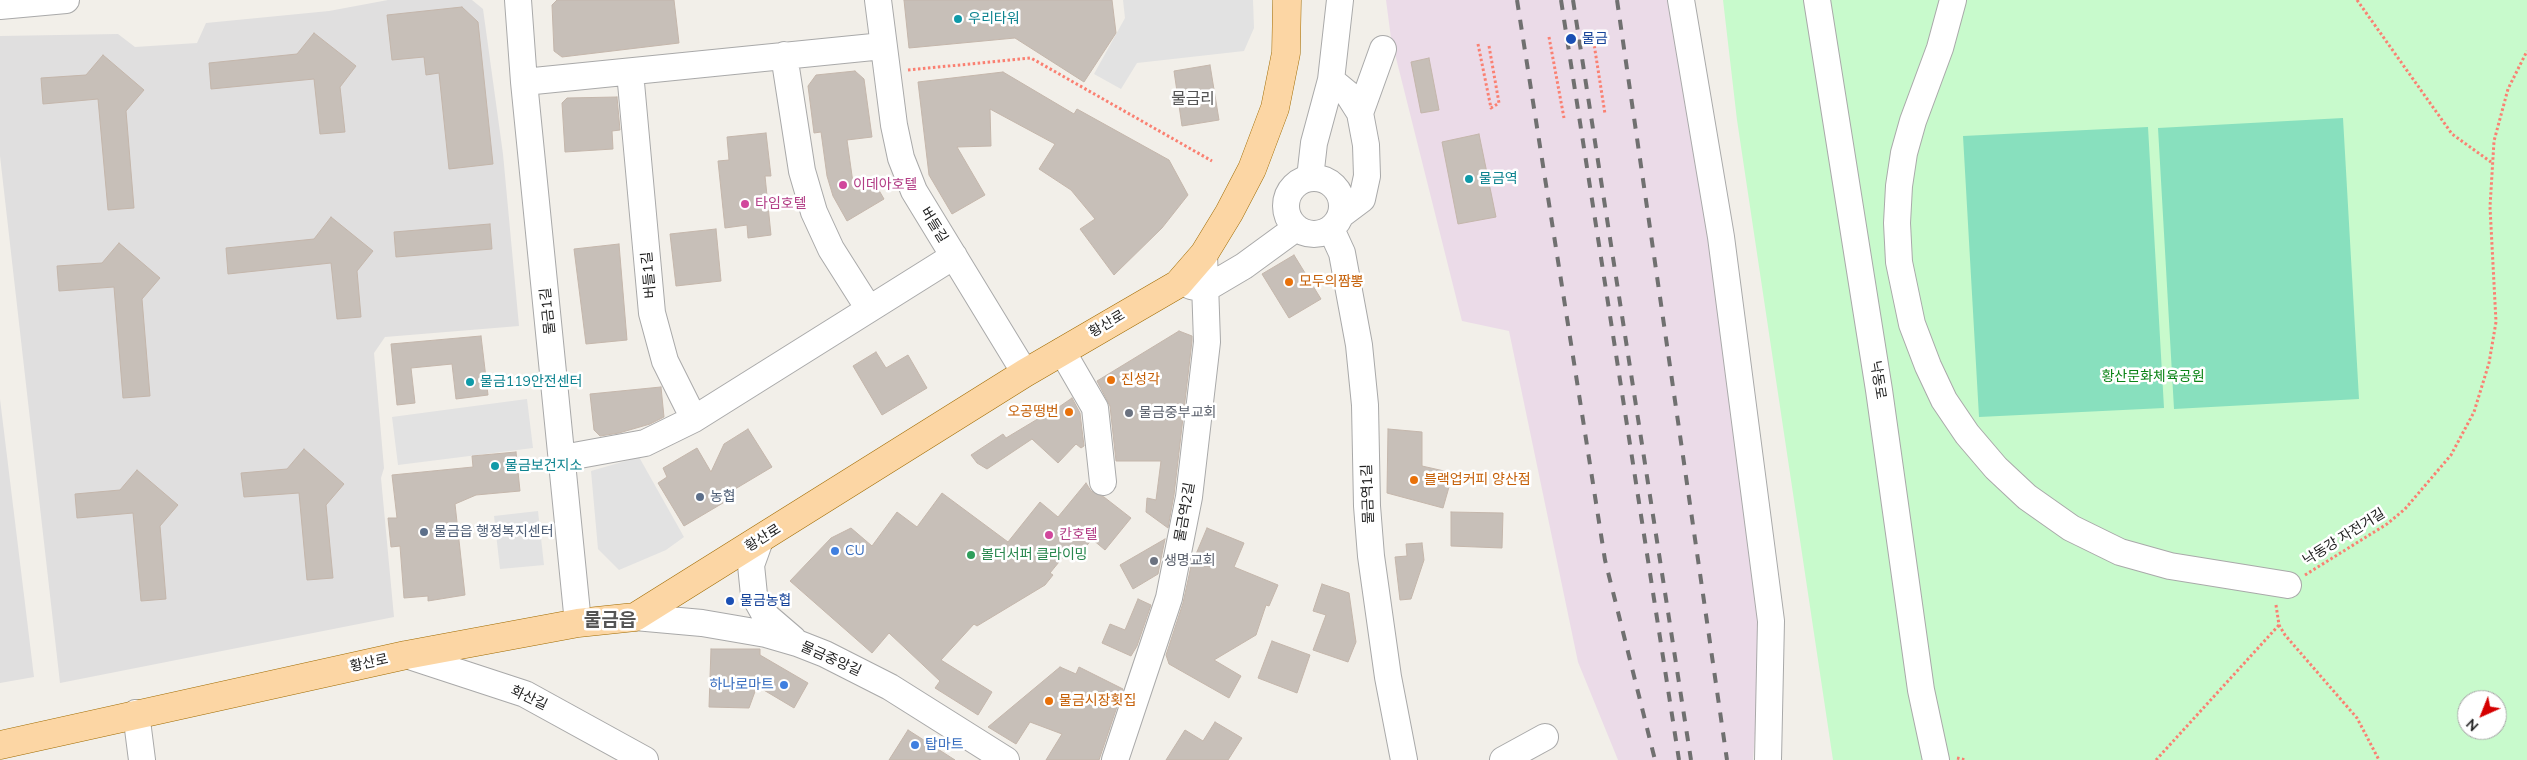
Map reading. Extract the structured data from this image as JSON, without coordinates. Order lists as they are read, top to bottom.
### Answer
{
  "streets": {
    "main road": ["황산로"],
    "street": [
      "버들길",
      "버들1길",
      "물금1길",
      "낙동로",
      "물금역1길",
      "물금역2길",
      "물금중앙길",
      "화산길"
    ],
    "path": ["낙동강 자전거길"]
  },
  "crossings": [
    ["버들길", "황산로"],
    ["물금1길", "황산로"],
    ["황산로", "물금역2길"],
    ["황산로", "물금중앙길"],
    ["황산로", "화산길"]
  ],
  "districts": ["물금리", "물금읍"],
  "parks": ["황산문화체육공원"],
  "places": [
    "우리타워",
    "물금",
    "물금역",
    "이데아호텔",
    "타임호텔",
    "모두의짬뽕",
    "진성각",
    "물금119안전센터",
    "오공떵번",
    "물금중부교회",
    "물금보건지소",
    "블랙업커피 양산점",
    "농협",
    "물금읍 행정복지센터",
    "칸호텔",
    "CU",
    "볼더서퍼 클라이밍",
    "생명교회",
    "물금농협",
    "하나로마트",
    "물금시장횟집",
    "탑마트"
  ],
  "north": "bottom left"
}
